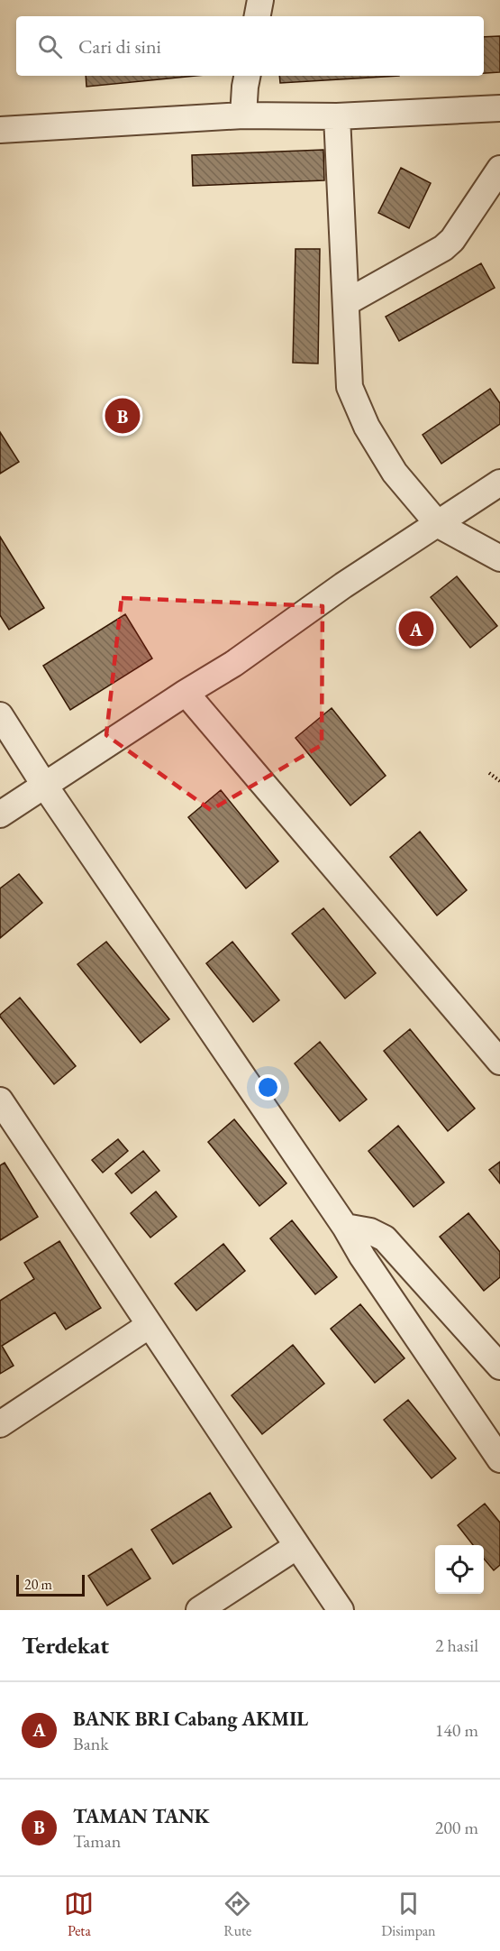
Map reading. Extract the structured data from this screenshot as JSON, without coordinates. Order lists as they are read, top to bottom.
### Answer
{
  "scale_bar": "20 m",
  "page": {
    "search": "Cari di sini",
    "pins": ["B", "A"],
    "scale": "20 m",
    "heading": ["Terdekat", "2 hasil"],
    "list": [
      {
        "mark": "A",
        "name": "BANK BRI Cabang AKMIL",
        "note": "Bank",
        "value": "140 m"
      },
      {
        "mark": "B",
        "name": "TAMAN TANK",
        "note": "Taman",
        "value": "200 m"
      }
    ],
    "nav": ["Peta", "Rute", "Disimpan"]
  }
}
